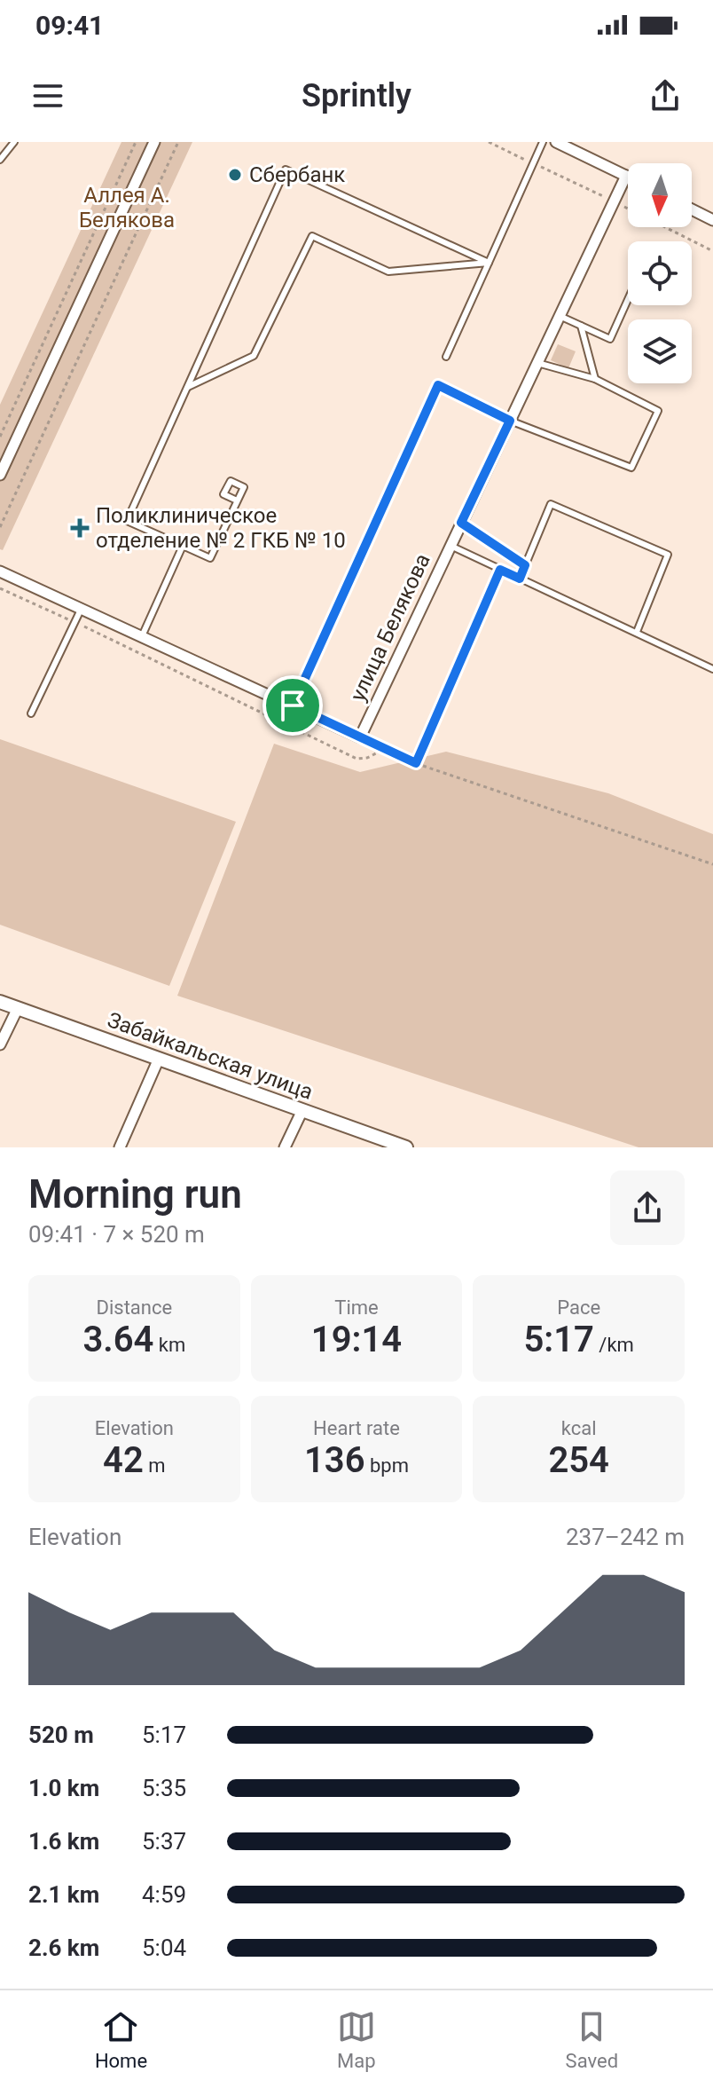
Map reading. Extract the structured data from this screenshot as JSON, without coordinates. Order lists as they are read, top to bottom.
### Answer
{
  "streets": {
    "street": ["улица Белякова", "Забайкальская улица"]
  },
  "parks": ["Аллея А. Белякова"],
  "places": {
    "other": ["Сбербанк"],
    "health": ["Поликлиническое отделение № 2 ГКБ № 10"]
  },
  "north": "bottom",
  "page": {
    "status": "09:41",
    "header": "Sprintly",
    "heading": ["Morning run", "09:41 · 7 × 520 m"],
    "stats": [
      ["Distance", "3.64 km"],
      ["Time", "19:14"],
      ["Pace", "5:17 /km"],
      ["Elevation", "42 m"],
      ["Heart rate", "136 bpm"],
      ["kcal", "254"]
    ],
    "chart": ["Elevation", "237–242 m"],
    "list": [
      {
        "name": "520 m",
        "note": "5:17"
      },
      {
        "name": "1.0 km",
        "note": "5:35"
      },
      {
        "name": "1.6 km",
        "note": "5:37"
      },
      {
        "name": "2.1 km",
        "note": "4:59"
      },
      {
        "name": "2.6 km",
        "note": "5:04"
      }
    ],
    "tabs": ["Home", "Map", "Saved"]
  }
}
